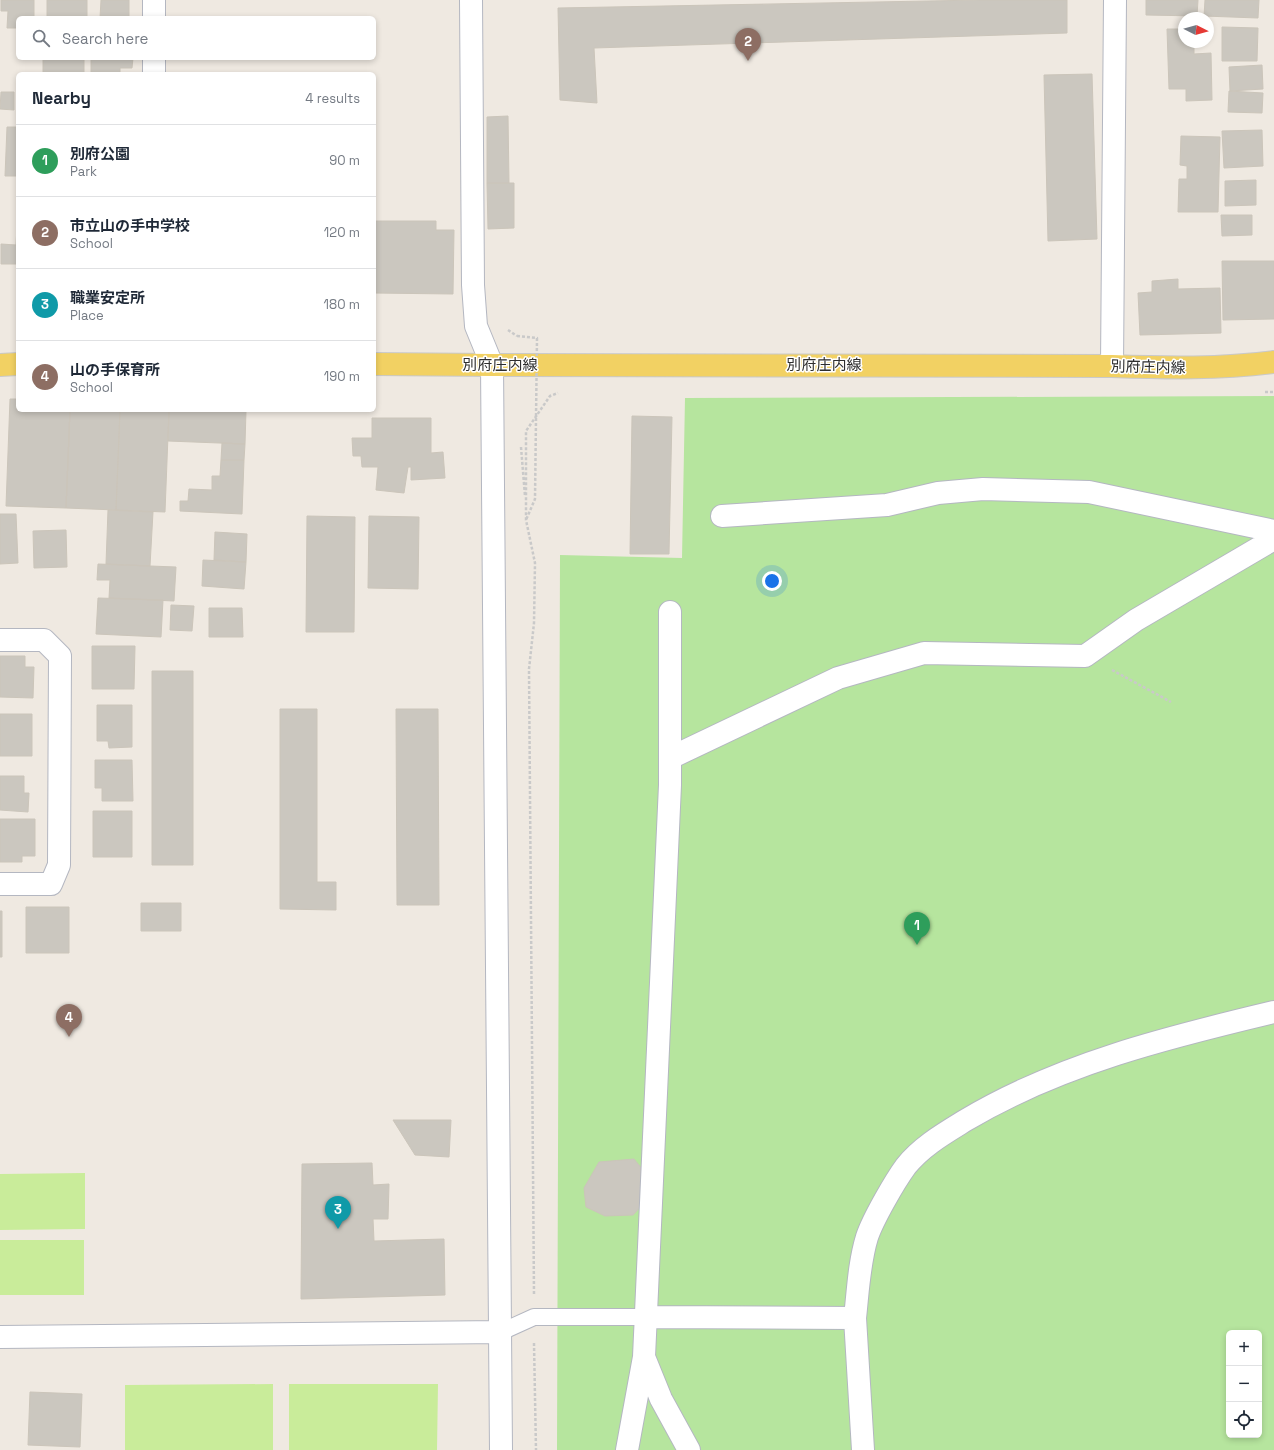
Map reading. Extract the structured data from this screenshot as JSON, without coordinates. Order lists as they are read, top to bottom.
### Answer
{
  "streets": {
    "main road": ["別府庄内線"]
  },
  "north": "right",
  "page": {
    "search": "Search here",
    "pins": [
      "2",
      "1",
      "4",
      "3"
    ],
    "heading": ["Nearby", "4 results"],
    "list": [
      {
        "mark": "1",
        "name": "別府公園",
        "note": "Park",
        "value": "90 m"
      },
      {
        "mark": "2",
        "name": "市立山の手中学校",
        "note": "School",
        "value": "120 m"
      },
      {
        "mark": "3",
        "name": "職業安定所",
        "note": "Place",
        "value": "180 m"
      },
      {
        "mark": "4",
        "name": "山の手保育所",
        "note": "School",
        "value": "190 m"
      }
    ],
    "map_buttons": ["+", "−"]
  }
}
